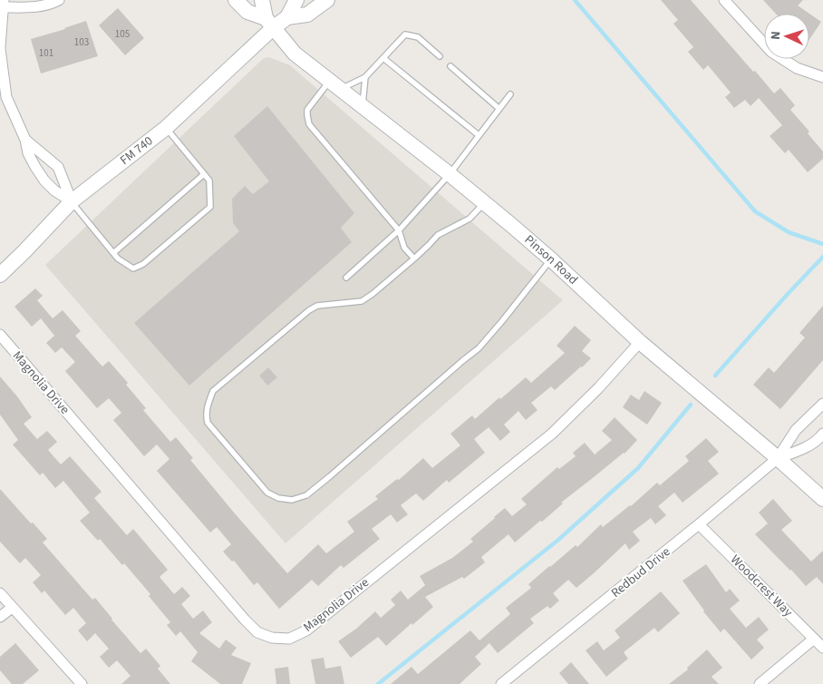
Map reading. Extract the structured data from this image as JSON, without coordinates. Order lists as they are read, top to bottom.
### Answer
{
  "streets": {
    "main road": ["FM 740", "Pinson Road"],
    "street": ["Magnolia Drive", "Redbud Drive", "Woodcrest Way"]
  },
  "crossings": [
    ["FM 740", "Pinson Road"],
    ["Pinson Road", "Magnolia Drive"],
    ["Pinson Road", "Redbud Drive"],
    ["Redbud Drive", "Woodcrest Way"]
  ],
  "house_numbers": ["105", "103", "101"],
  "north": "left"
}
